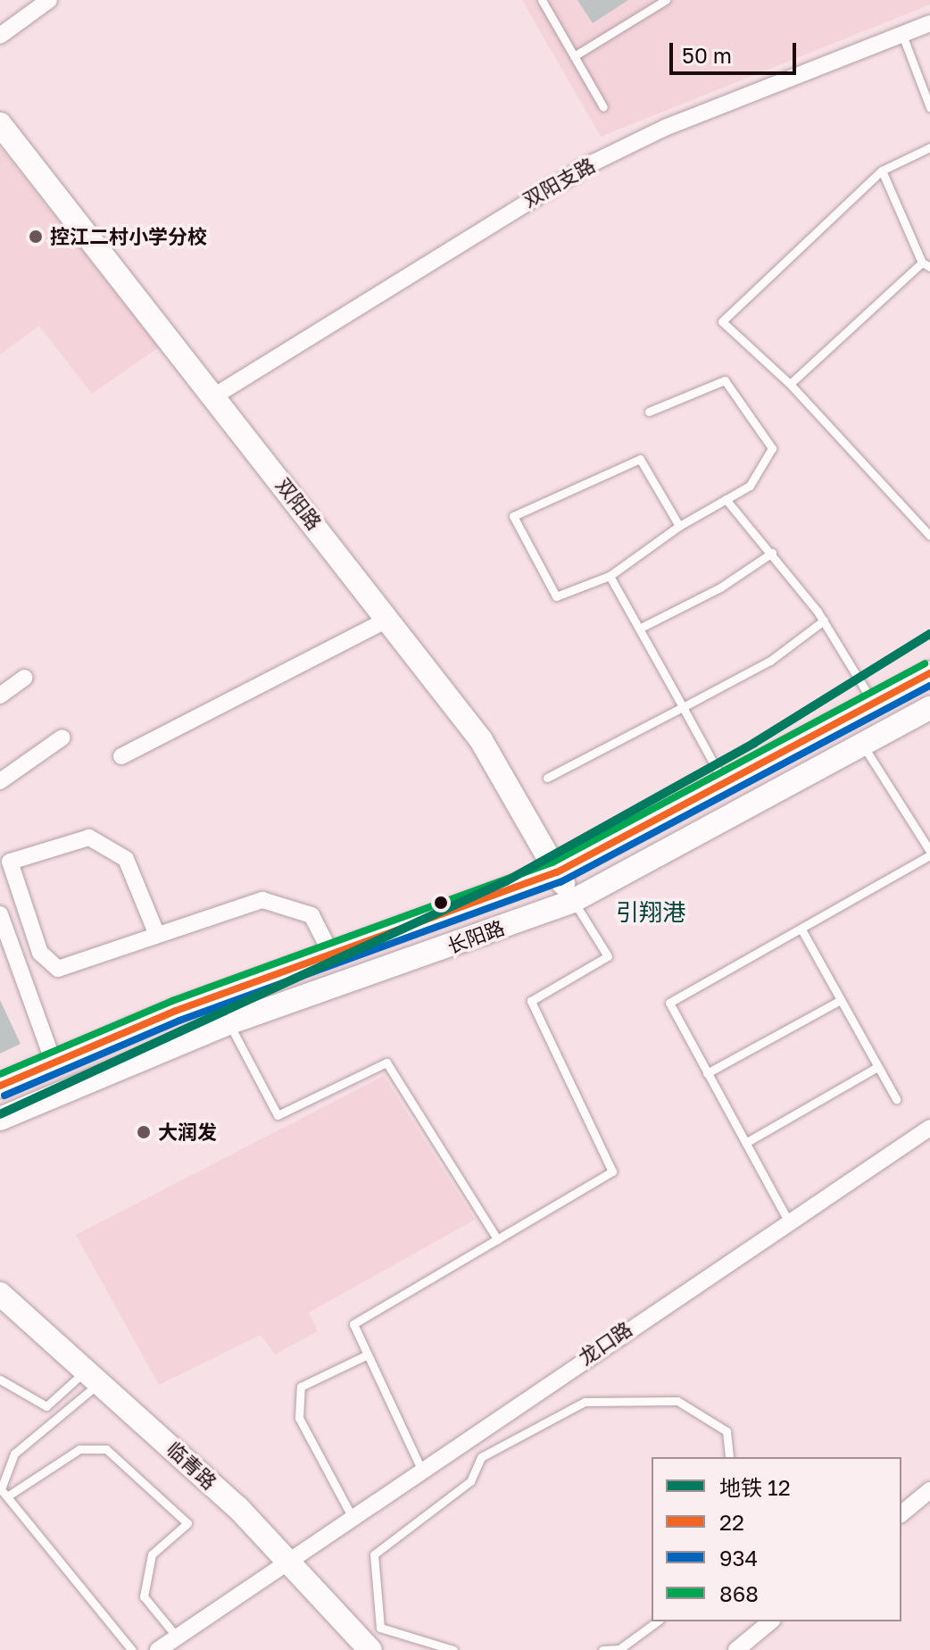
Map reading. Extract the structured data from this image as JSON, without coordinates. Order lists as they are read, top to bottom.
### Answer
{
  "streets": {
    "main road": ["双阳路", "长阳路", "临青路"],
    "street": ["双阳支路", "龙口路"]
  },
  "crossings": [
    ["双阳支路", "双阳路"],
    ["双阳路", "长阳路"],
    ["龙口路", "临青路"]
  ],
  "districts": ["引翔港"],
  "places": ["控江二村小学分校", "大润发"],
  "lines": [
    "metro line 12",
    "transit line 868",
    "transit line 22",
    "transit line 934"
  ],
  "legend": [
    "地铁 12",
    "22",
    "934",
    "868"
  ],
  "scale_bar": "50 m"
}
